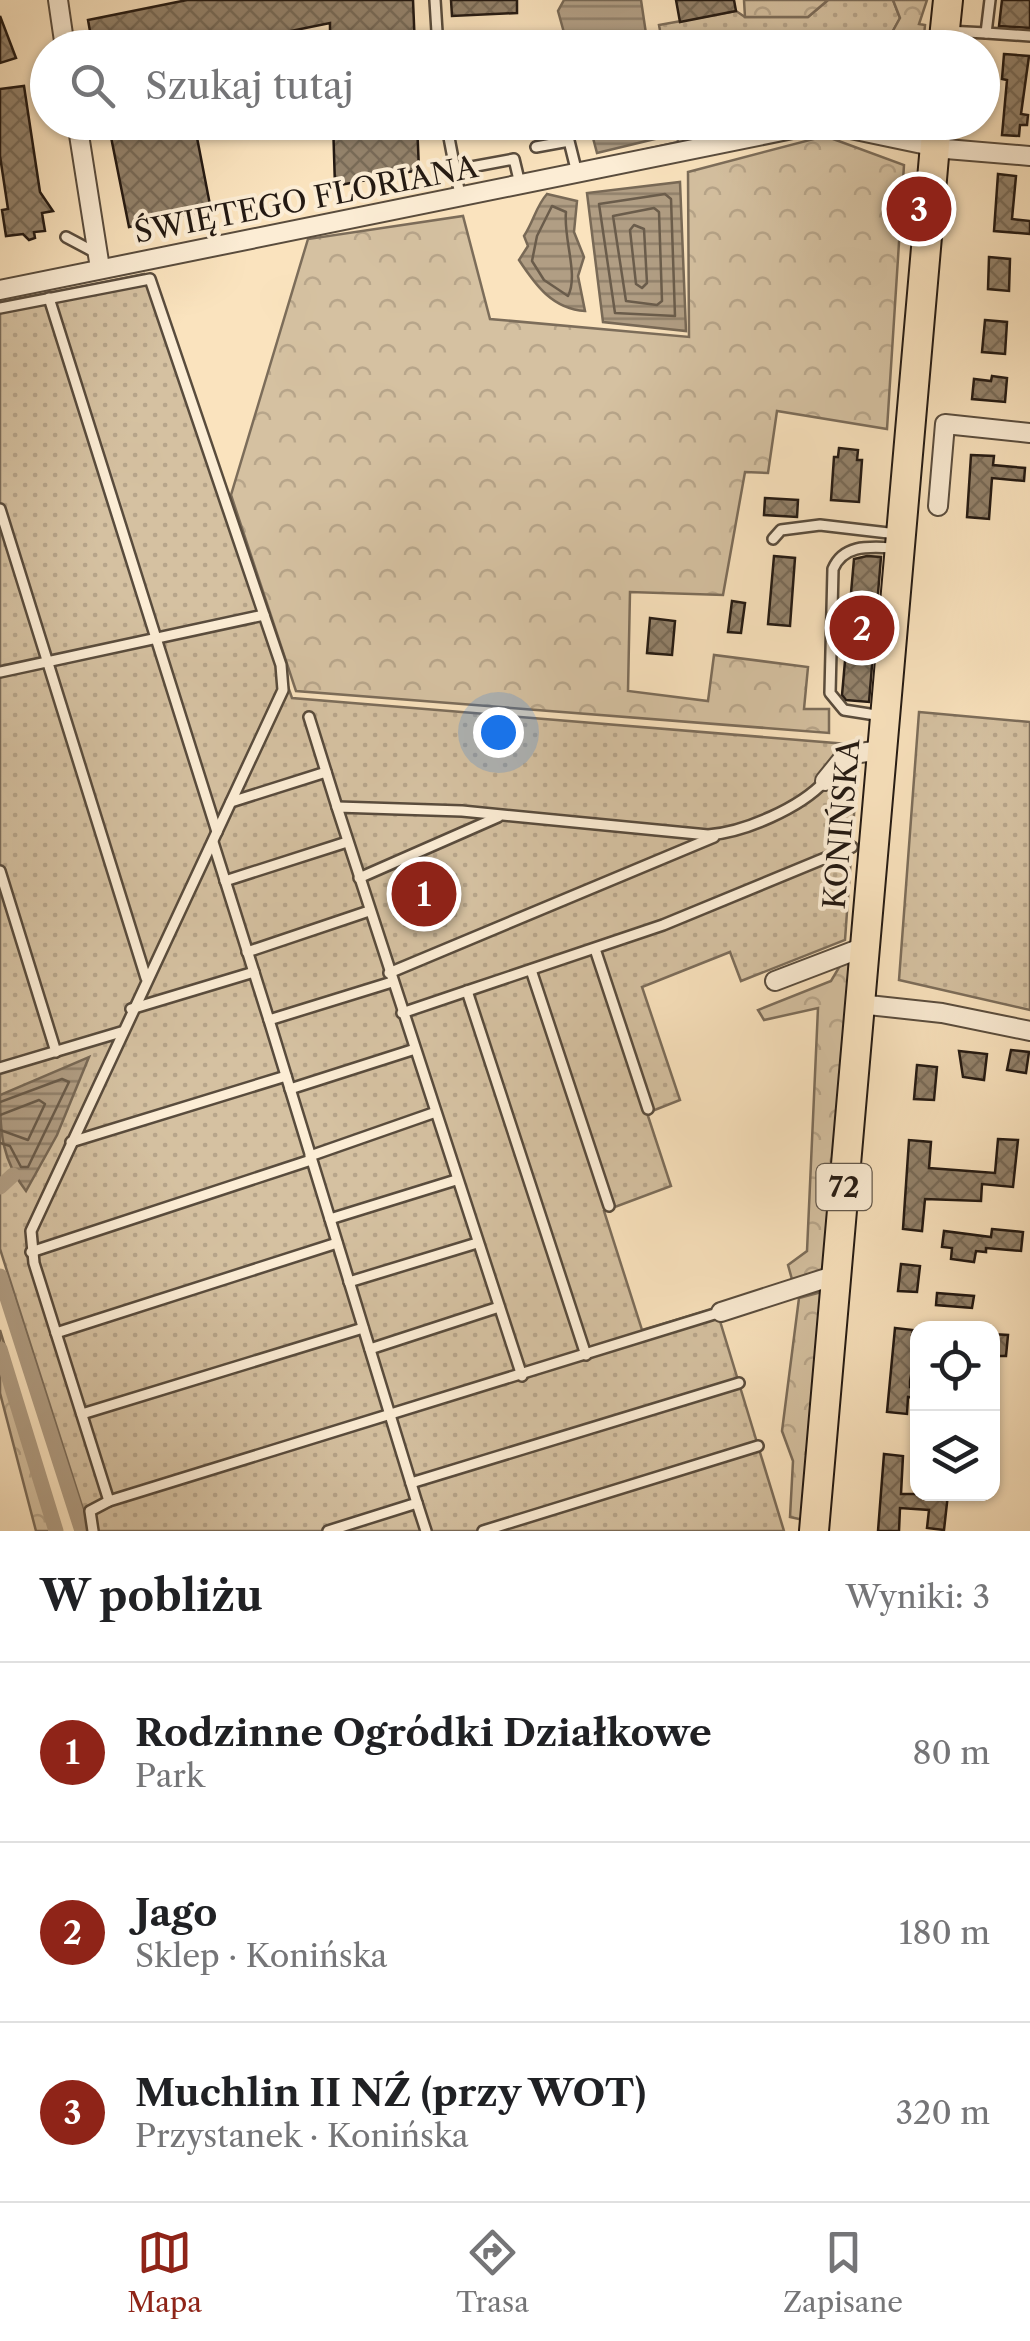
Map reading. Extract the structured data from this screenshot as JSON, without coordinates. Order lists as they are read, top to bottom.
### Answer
{
  "streets": {
    "main road": ["KONIŃSKA", "72"],
    "street": ["ŚWIĘTEGO FLORIANA"]
  },
  "page": {
    "search": "Szukaj tutaj",
    "pins": ["3", "2", "1"],
    "heading": ["W pobliżu", "Wyniki: 3"],
    "list": [
      {
        "mark": "1",
        "name": "Rodzinne Ogródki Działkowe",
        "note": "Park",
        "value": "80 m"
      },
      {
        "mark": "2",
        "name": "Jago",
        "note": "Sklep · Konińska",
        "value": "180 m"
      },
      {
        "mark": "3",
        "name": "Muchlin II NŹ (przy WOT)",
        "note": "Przystanek · Konińska",
        "value": "320 m"
      }
    ],
    "nav": ["Mapa", "Trasa", "Zapisane"]
  }
}
